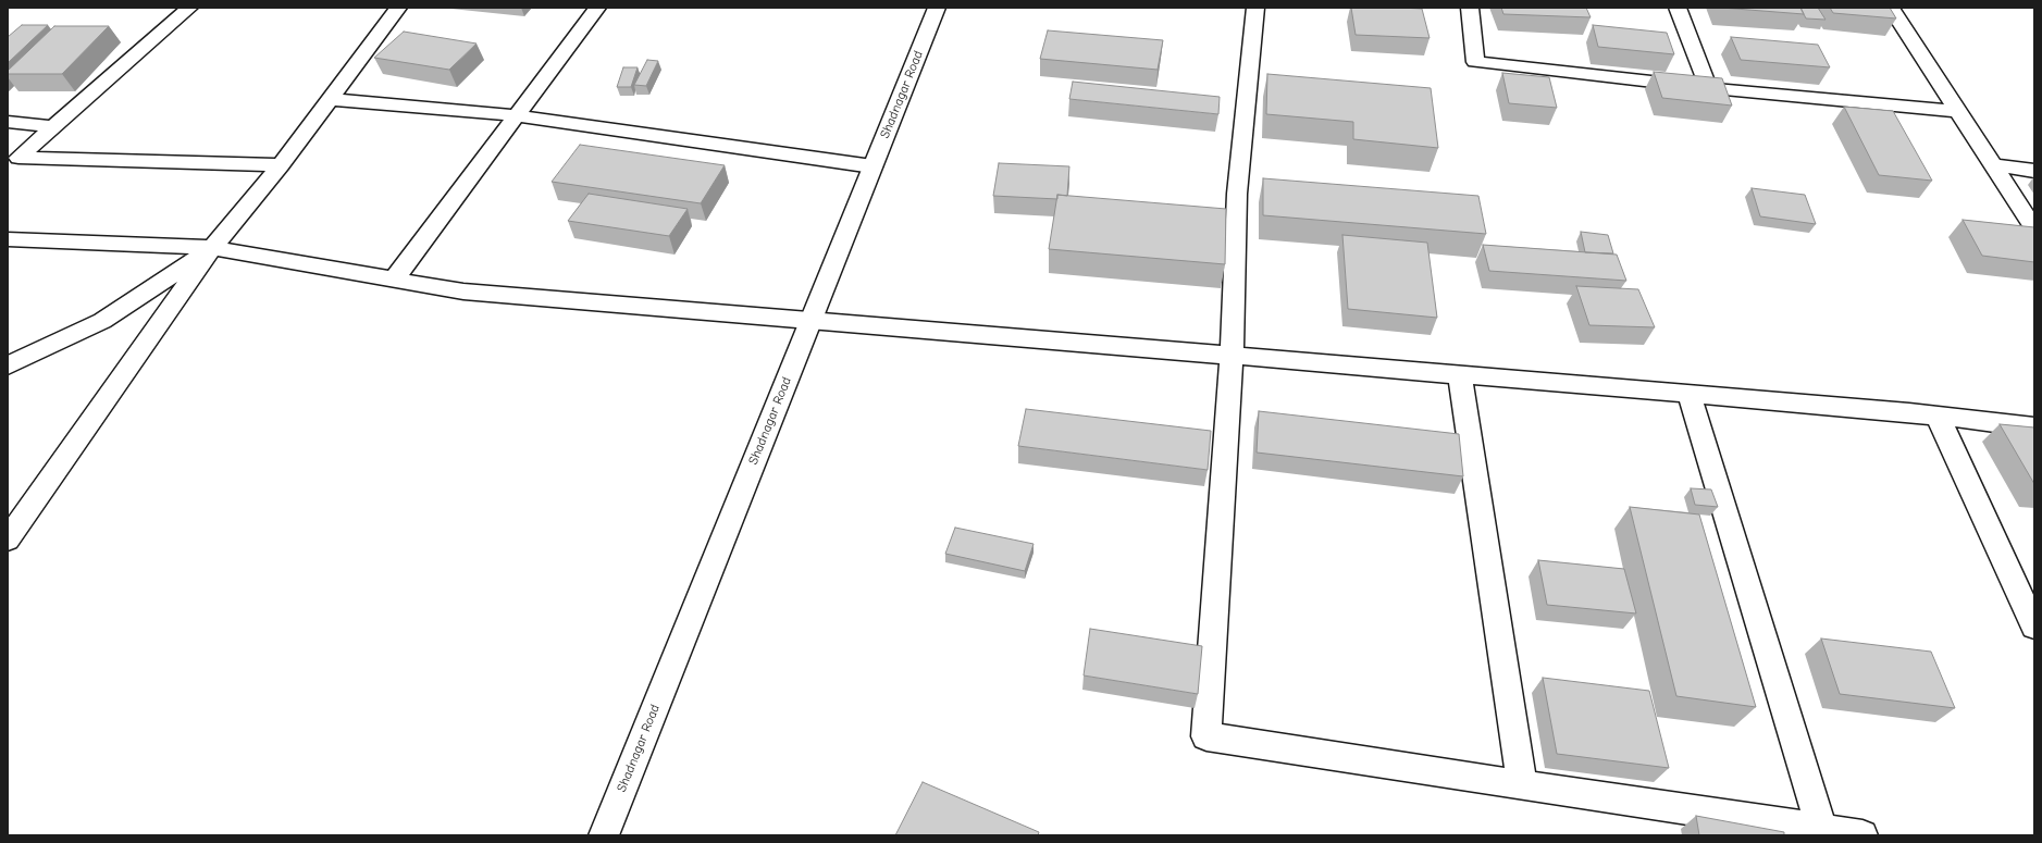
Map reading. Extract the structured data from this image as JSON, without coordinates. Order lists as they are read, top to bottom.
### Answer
{
  "streets": {
    "street": ["Shadnagar Road"]
  }
}
